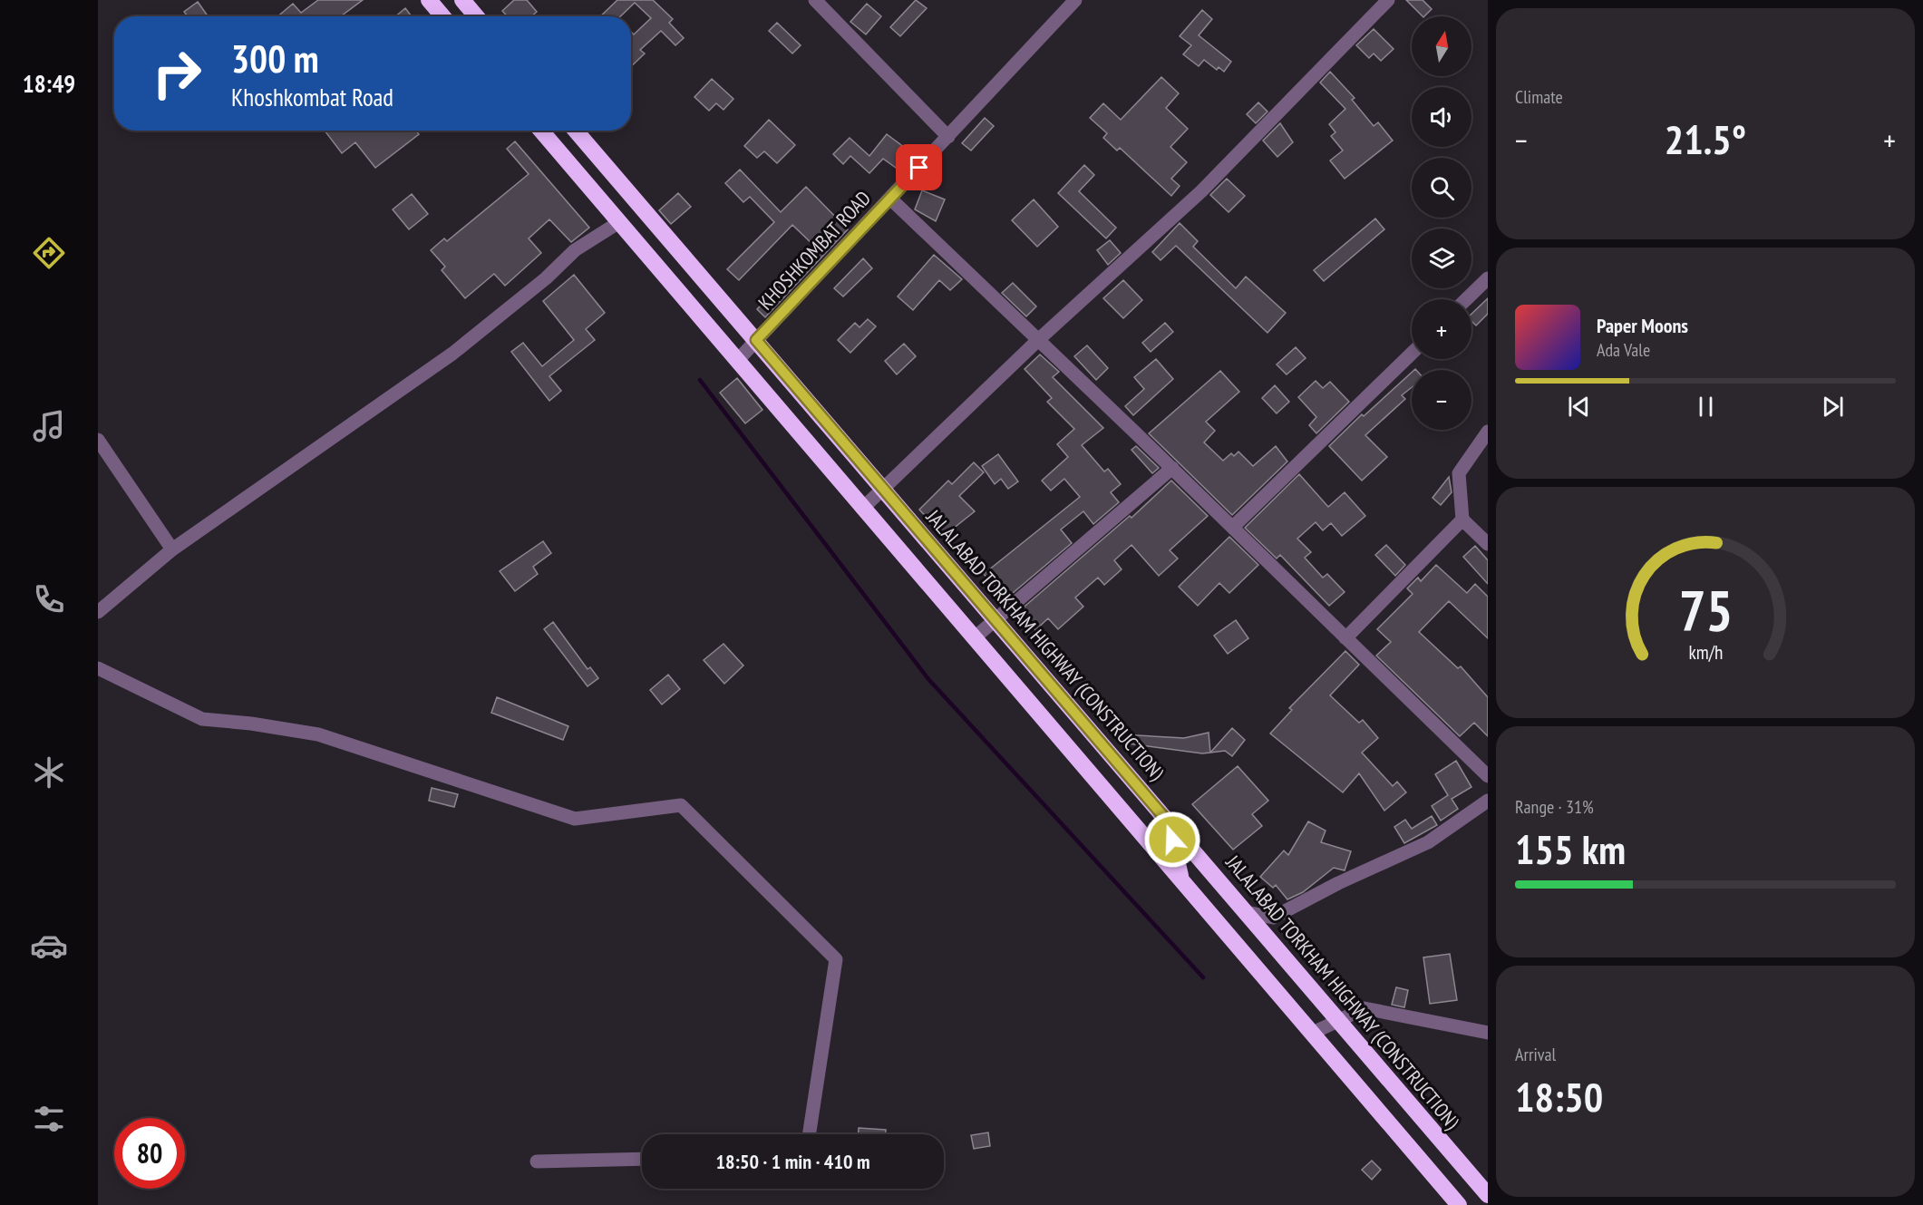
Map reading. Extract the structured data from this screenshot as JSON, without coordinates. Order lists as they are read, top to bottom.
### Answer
{
  "streets": {
    "highway": ["JALALABAD TORKHAM HIGHWAY (CONSTRUCTION)"],
    "street": ["KHOSHKOMBAT ROAD"]
  },
  "crossings": [
    ["KHOSHKOMBAT ROAD", "JALALABAD TORKHAM HIGHWAY (CONSTRUCTION)"]
  ],
  "north": "top",
  "page": {
    "tabs": "18:49",
    "tile": [
      "Climate",
      ["Range · 31%", "155 km"],
      ["Arrival", "18:50"]
    ],
    "map_buttons": ["+", "−"],
    "turn": ["300 m", "Khoshkombat Road"],
    "heat": ["−", "21.5°", "+"],
    "song": ["Paper Moons", "Ada Vale"],
    "limit": "80",
    "trip": "18:50 · 1 min · 410 m",
    "gauge": ["75", "km/h"]
  }
}
